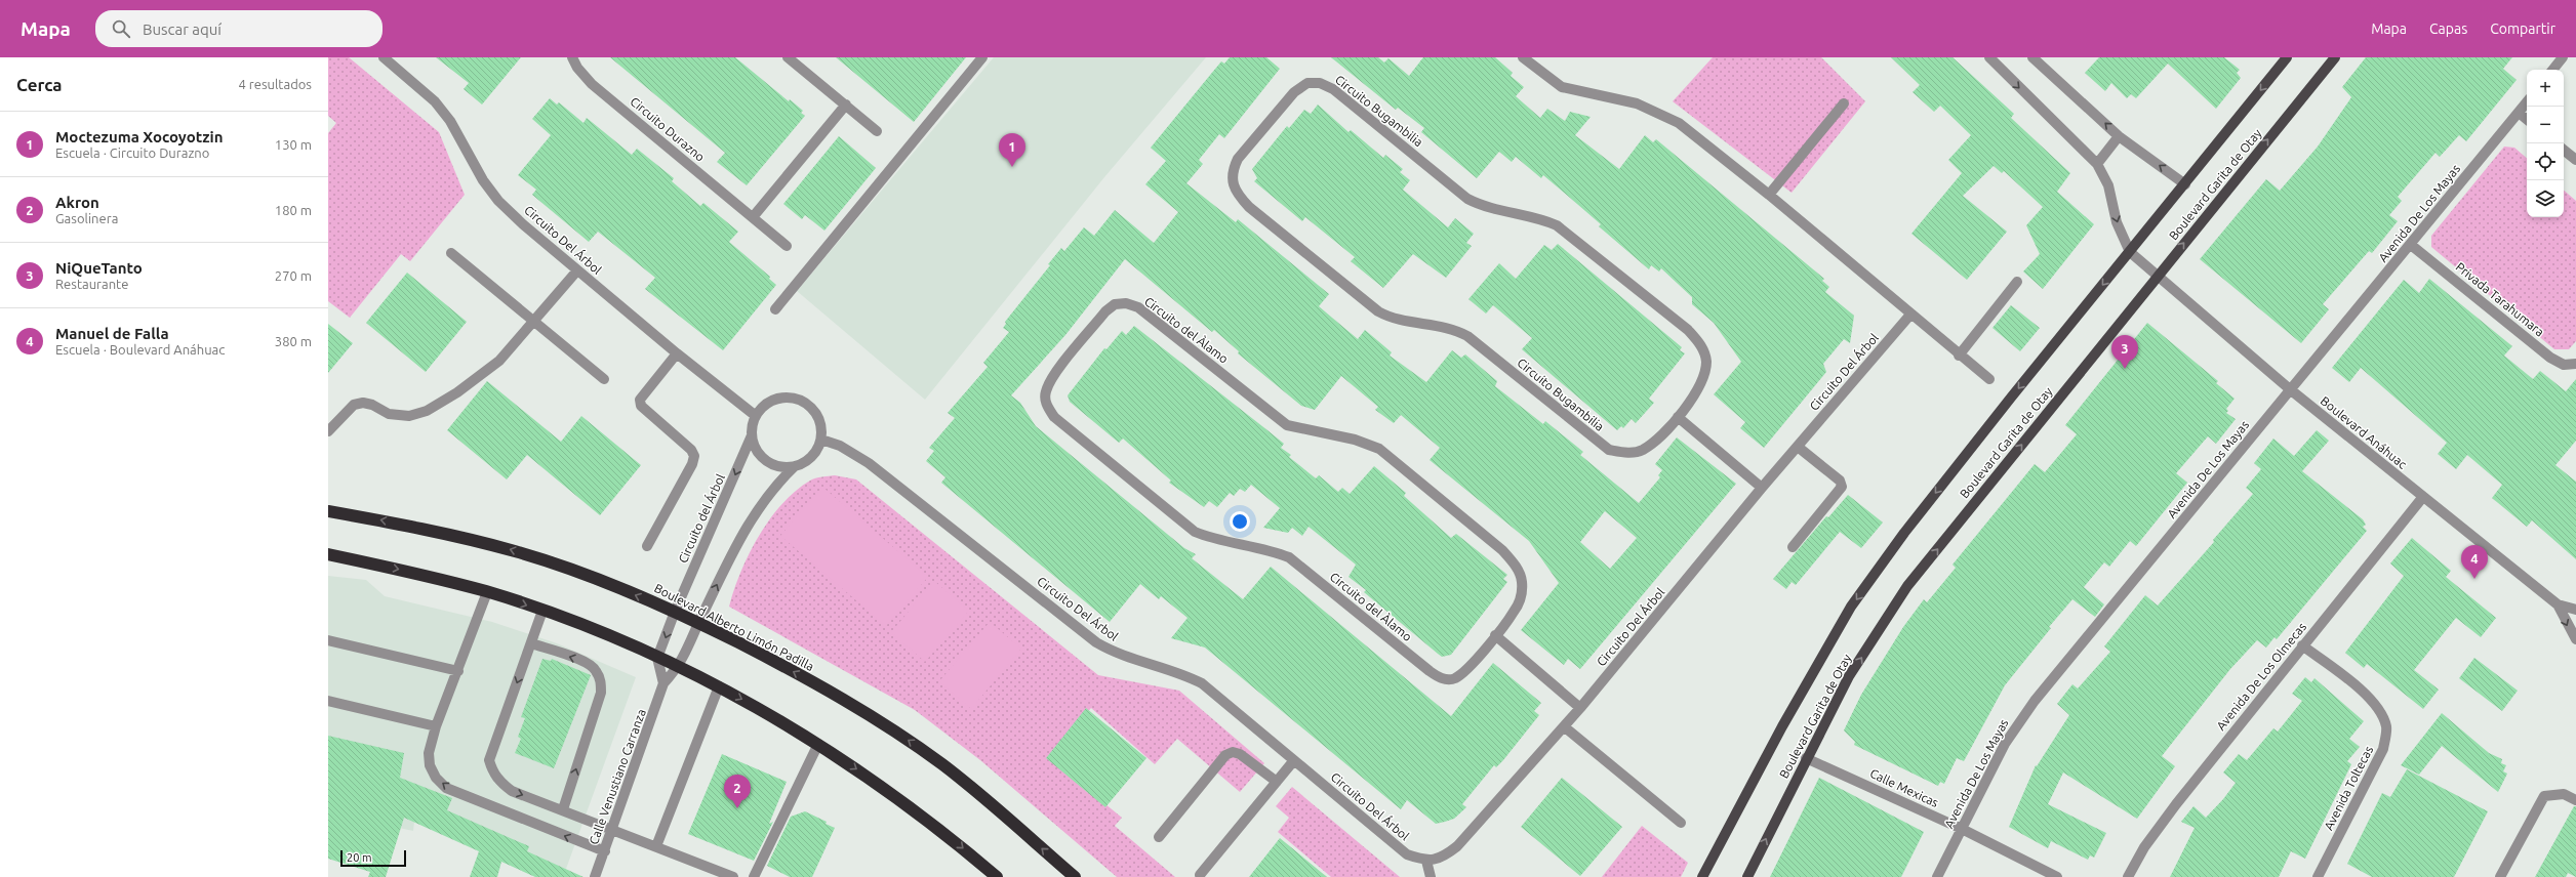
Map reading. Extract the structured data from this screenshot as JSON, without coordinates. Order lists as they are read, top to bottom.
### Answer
{
  "streets": {
    "highway": ["Boulevard Alberto Limón Padilla"],
    "main road": ["Boulevard Garita de Otay"],
    "street": [
      "Circuito Bugambilia",
      "Circuito Durazno",
      "Avenida De Los Mayas",
      "Circuito Del Árbol",
      "Privada Tarahumara",
      "Circuito del Àlamo",
      "Boulevard Anáhuac",
      "Circuito del Árbol",
      "Avenida De Los Olmecas",
      "Calle Venustiano Carranza",
      "Calle Mexicas",
      "Avenida Toltecas"
    ]
  },
  "crossings": [
    ["Boulevard Garita de Otay", "Boulevard Anáhuac"],
    ["Boulevard Garita de Otay", "Calle Mexicas"],
    ["Avenida De Los Mayas", "Privada Tarahumara"],
    ["Avenida De Los Mayas", "Boulevard Anáhuac"],
    ["Avenida De Los Mayas", "Calle Mexicas"],
    ["Circuito Del Árbol", "Circuito del Árbol"],
    ["Boulevard Anáhuac", "Avenida De Los Olmecas"],
    ["Circuito del Árbol", "Boulevard Alberto Limón Padilla"],
    ["Boulevard Alberto Limón Padilla", "Calle Venustiano Carranza"],
    ["Avenida De Los Olmecas", "Avenida Toltecas"]
  ],
  "scale_bar": "20 m",
  "page": {
    "header": "Mapa",
    "search": "Buscar aquí",
    "nav": ["Mapa", "Capas", "Compartir"],
    "heading": ["Cerca", "4 resultados"],
    "map_buttons": ["+", "−"],
    "list": [
      {
        "mark": "1",
        "name": "Moctezuma Xocoyotzin",
        "note": "Escuela · Circuito Durazno",
        "value": "130 m"
      },
      {
        "mark": "2",
        "name": "Akron",
        "note": "Gasolinera",
        "value": "180 m"
      },
      {
        "mark": "3",
        "name": "NiQueTanto",
        "note": "Restaurante",
        "value": "270 m"
      },
      {
        "mark": "4",
        "name": "Manuel de Falla",
        "note": "Escuela · Boulevard Anáhuac",
        "value": "380 m"
      }
    ],
    "pins": [
      "1",
      "3",
      "4",
      "2"
    ],
    "scale": "20 m"
  }
}
